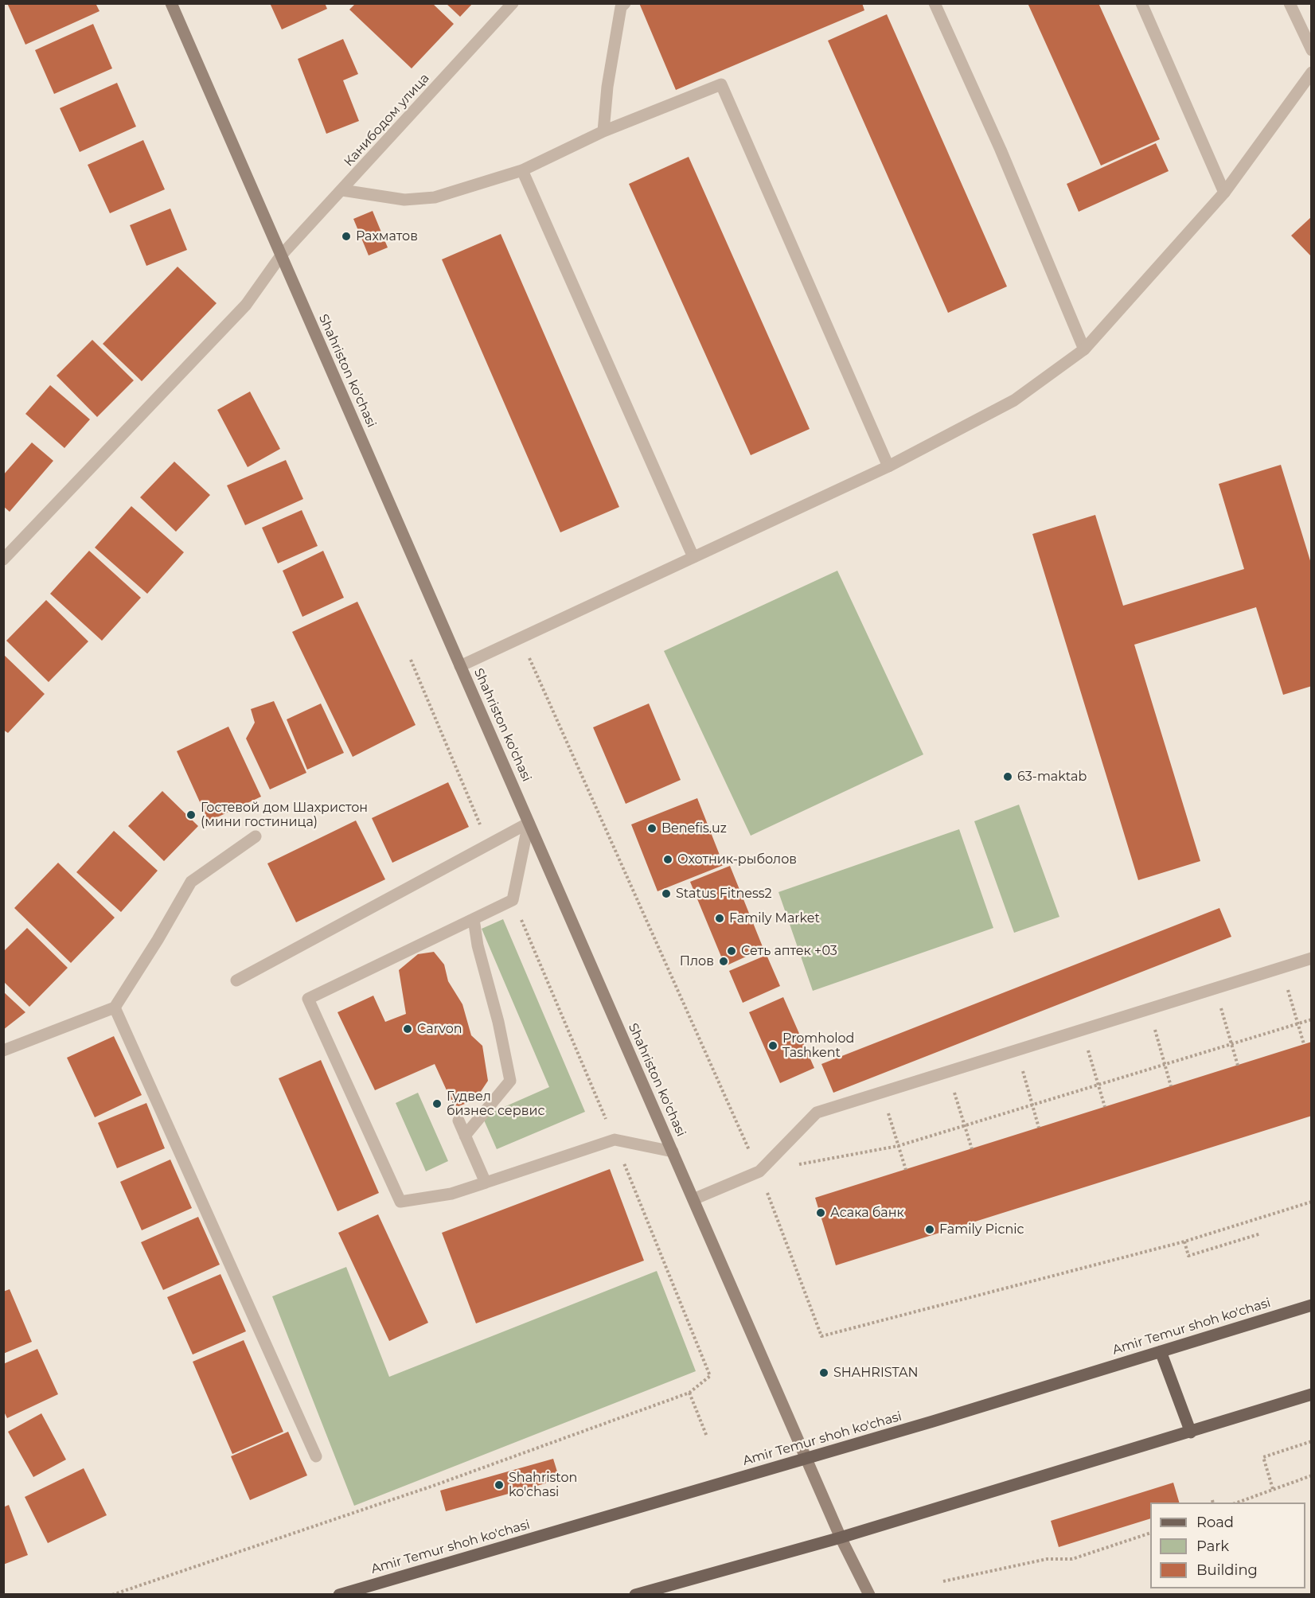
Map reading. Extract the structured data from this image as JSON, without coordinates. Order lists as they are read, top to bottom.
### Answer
{
  "streets": {
    "main road": ["Shahriston ko'chasi", "Amir Temur shoh ko'chasi"],
    "street": ["Канибодом улица"]
  },
  "crossings": [
    ["Канибодом улица", "Shahriston ko'chasi"],
    ["Shahriston ko'chasi", "Amir Temur shoh ko'chasi"]
  ],
  "places": [
    "Рахматов",
    "63-maktab",
    "Гостевой дом Шахристон (мини гостиница)",
    "Benefis.uz",
    "Охотник-рыболов",
    "Status Fitness2",
    "Family Market",
    "Сеть аптек +03",
    "Плов",
    "Carvon",
    "Promholod Tashkent",
    "Гудвел бизнес сервис",
    "Асака банк",
    "Family Picnic",
    "SHAHRISTAN",
    "Shahriston ko'chasi"
  ],
  "legend": ["Road", "Park", "Building"]
}
